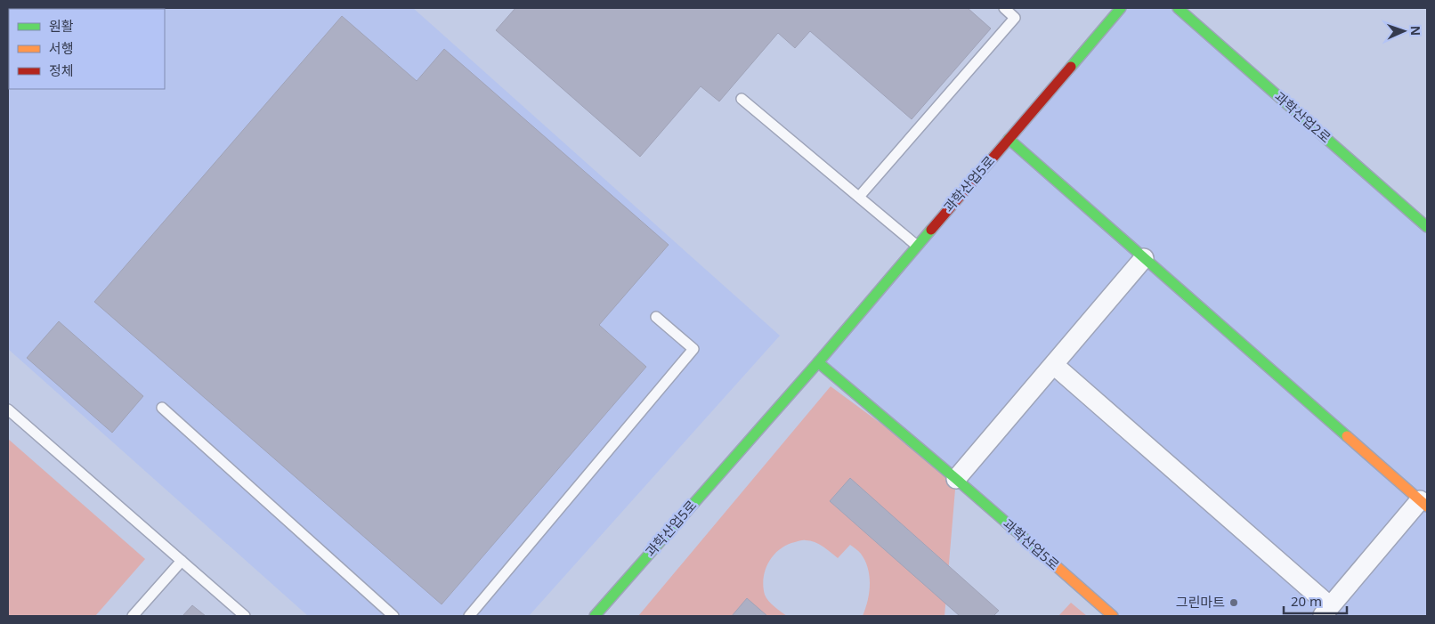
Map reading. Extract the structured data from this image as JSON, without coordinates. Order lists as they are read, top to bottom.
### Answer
{
  "streets": {
    "street": ["과학산업2로", "과학산업5로"]
  },
  "places": ["그린마트"],
  "legend": ["원활", "서행", "정체"],
  "scale_bar": "20 m",
  "north": "right"
}
